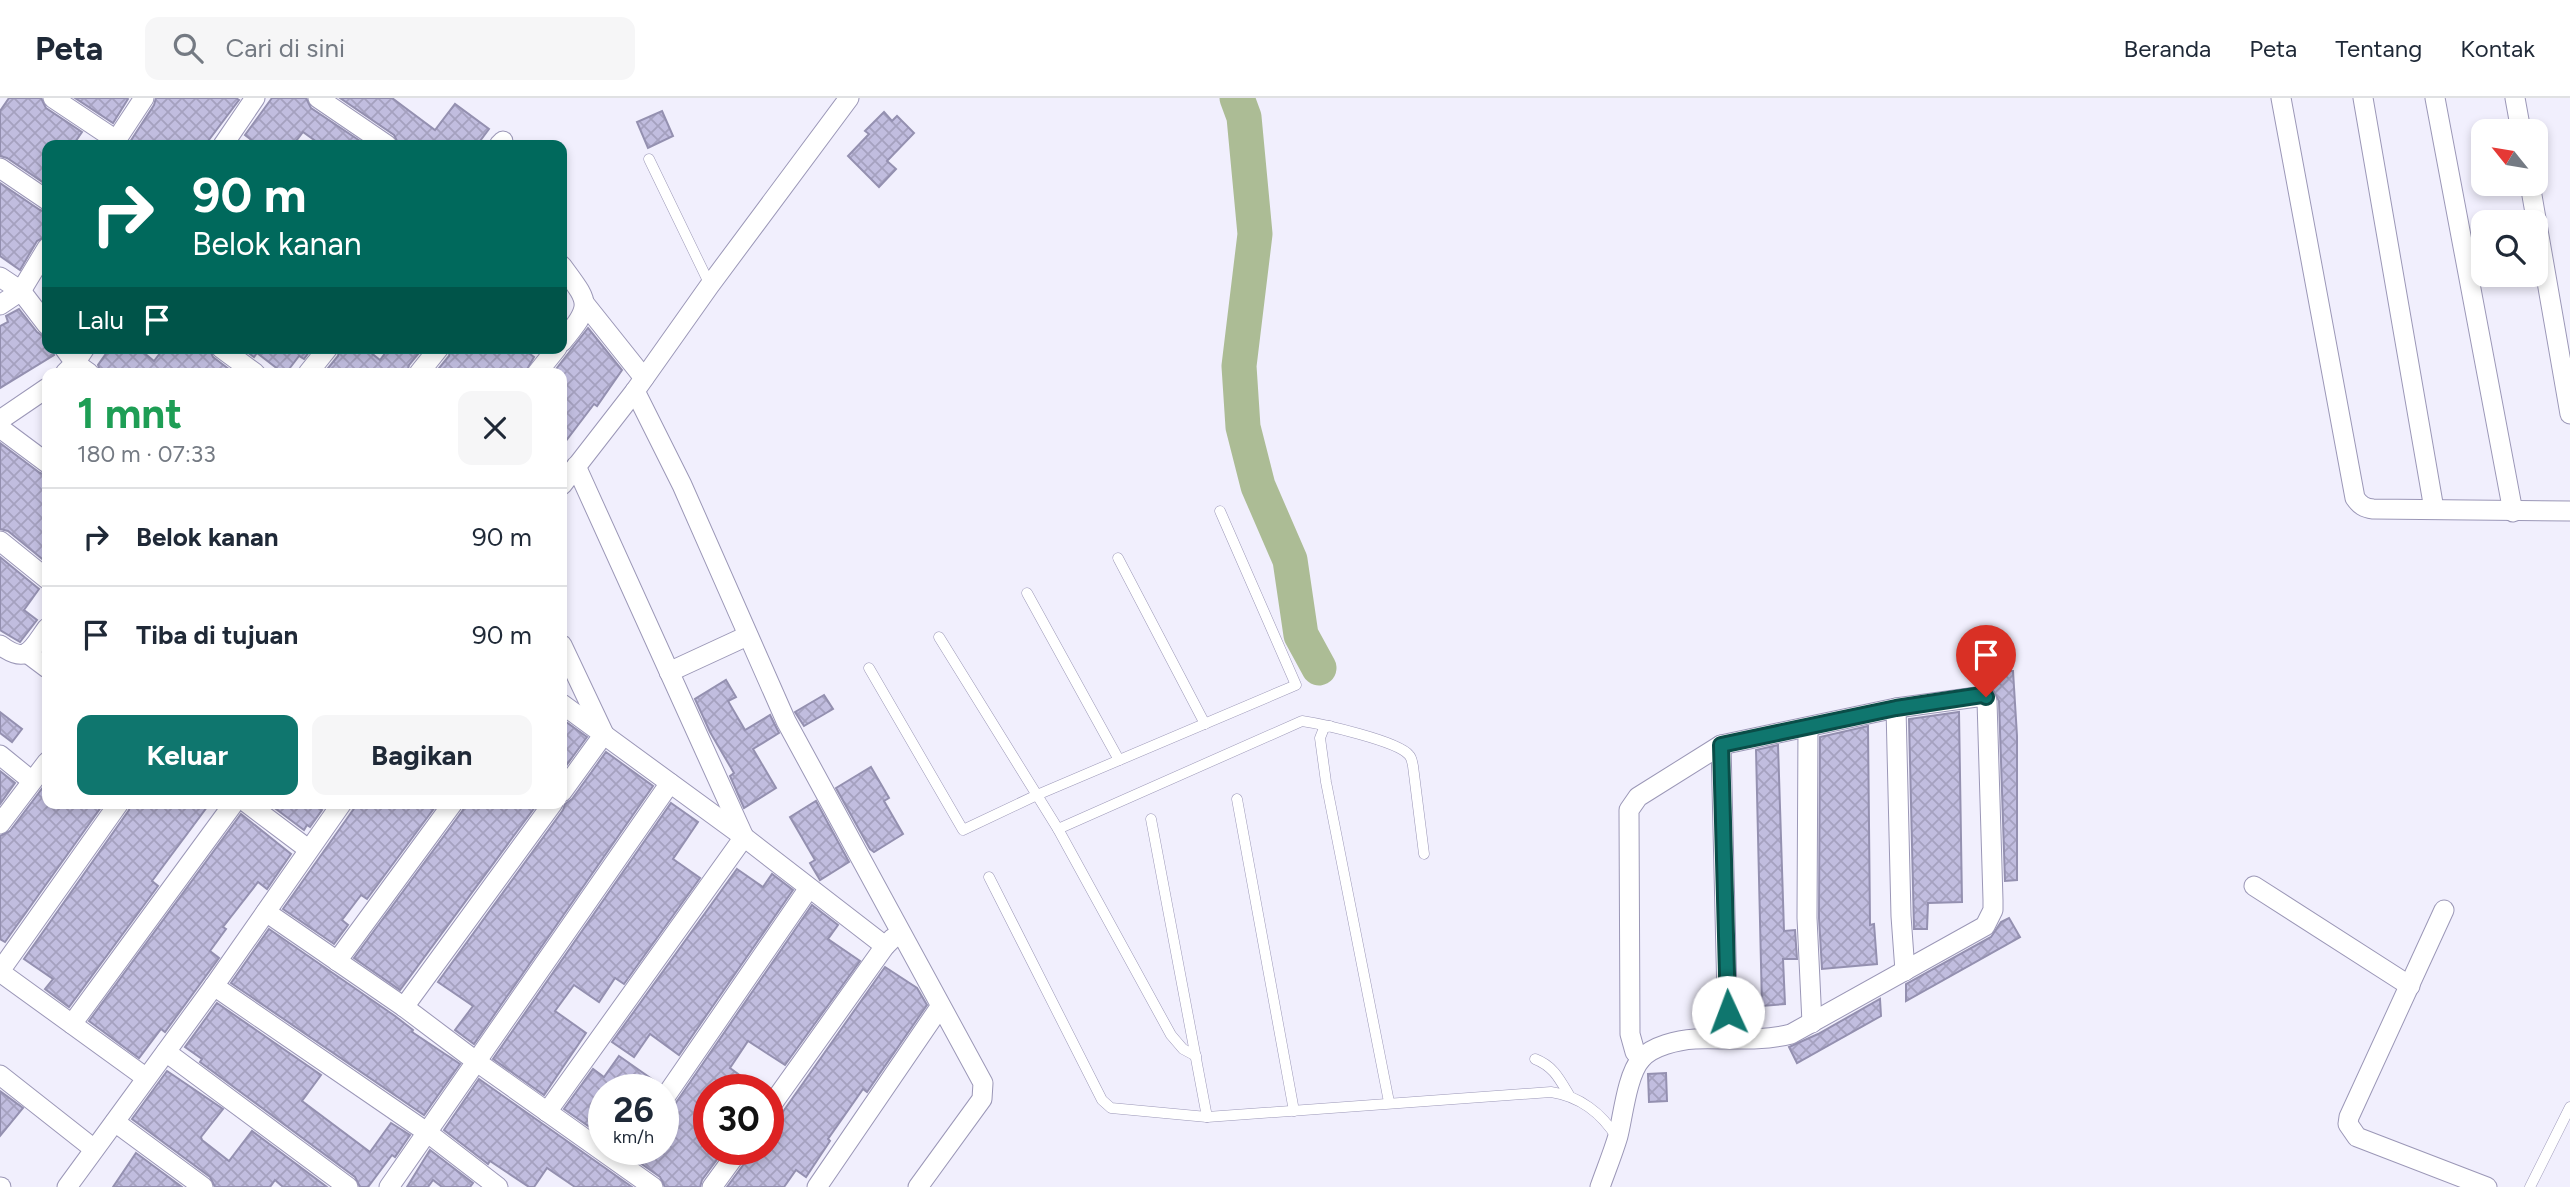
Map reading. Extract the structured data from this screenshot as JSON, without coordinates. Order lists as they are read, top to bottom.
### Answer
{
  "north": "top left",
  "page": {
    "header": "Peta",
    "search": "Cari di sini",
    "nav": [
      "Beranda",
      "Peta",
      "Tentang",
      "Kontak"
    ],
    "turn": ["90 m", "Belok kanan"],
    "then": "Lalu",
    "heading": ["1 mnt", "180 m · 07:33"],
    "list": [
      {
        "name": "Belok kanan",
        "value": "90 m"
      },
      {
        "name": "Tiba di tujuan",
        "value": "90 m"
      }
    ],
    "buttons": ["Keluar", "Bagikan"],
    "speed": "26 km/h",
    "limit": "30"
  }
}
